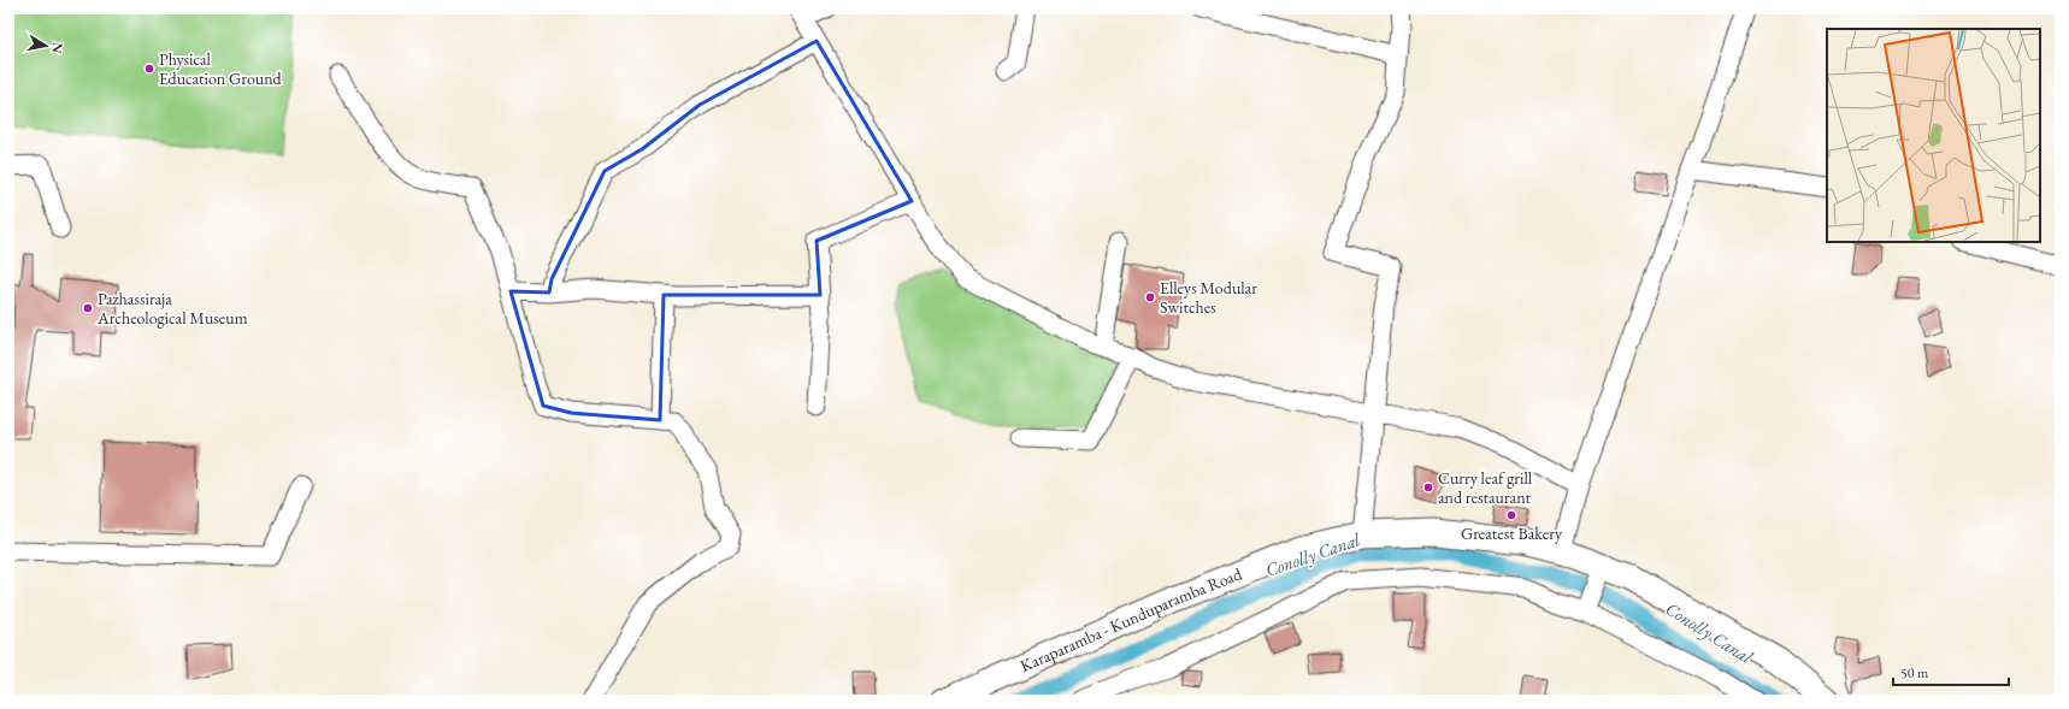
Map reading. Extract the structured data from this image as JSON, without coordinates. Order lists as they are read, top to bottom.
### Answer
{
  "streets": {
    "main road": ["Karaparamba - Kunduparamba Road"]
  },
  "water": ["Conolly Canal"],
  "places": [
    "Physical Education Ground",
    "Elleys Modular Switches",
    "Pazhassiraja Archeological Museum",
    "Curry leaf grill and restaurant",
    "Greatest Bakery"
  ],
  "scale_bar": "50 m",
  "north": "right"
}
